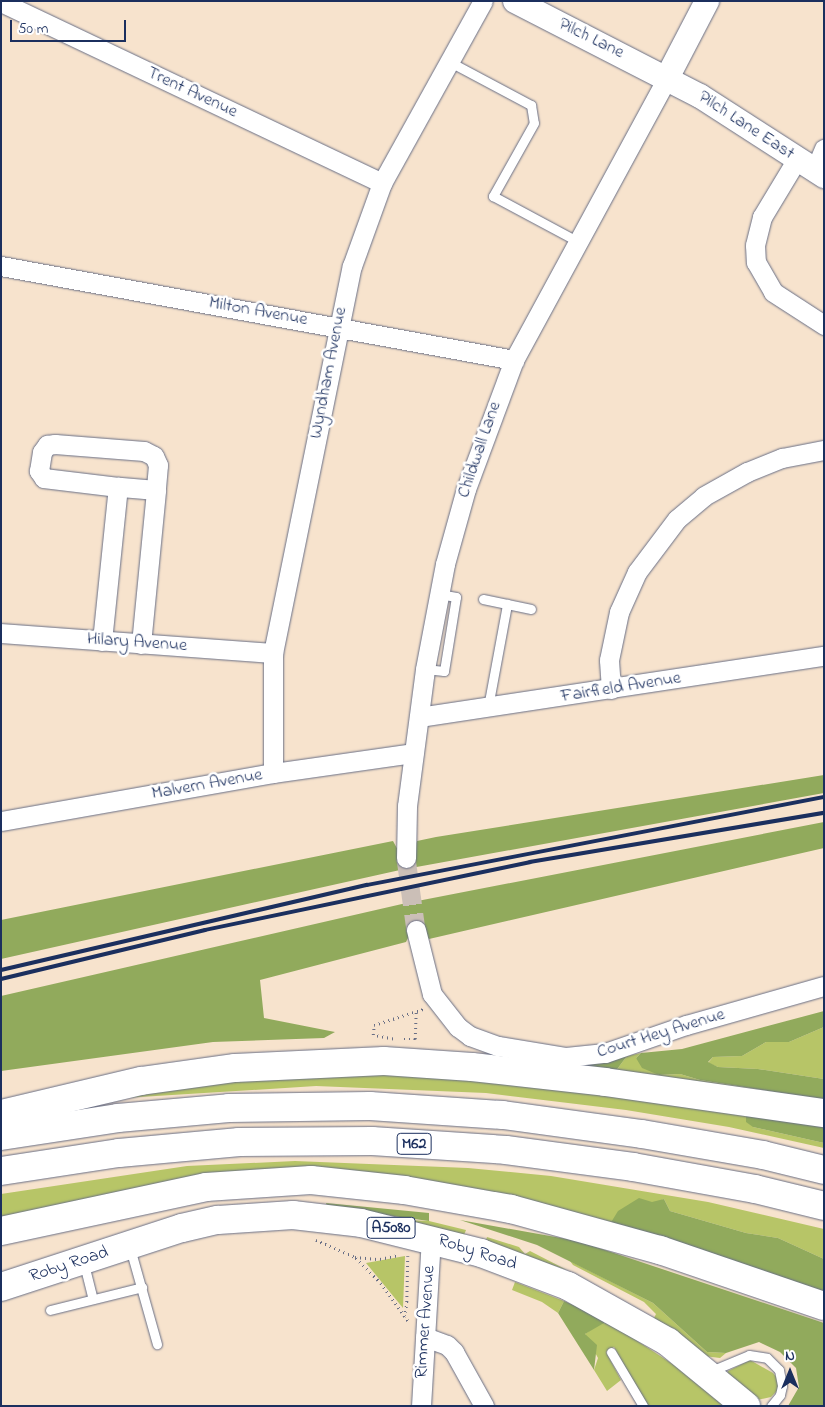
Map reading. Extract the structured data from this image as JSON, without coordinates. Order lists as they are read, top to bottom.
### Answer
{
  "streets": {
    "main road": ["M62", "A5080", "Roby Road"],
    "street": [
      "Pilch Lane",
      "Trent Avenue",
      "Pilch Lane East",
      "Milton Avenue",
      "Wyndham Avenue",
      "Childwall Lane",
      "Hilary Avenue",
      "Fairfield Avenue",
      "Malvern Avenue",
      "Court Hey Avenue",
      "Rimmer Avenue"
    ]
  },
  "crossings": [
    ["Pilch Lane", "Pilch Lane East"],
    ["Pilch Lane", "Childwall Lane"],
    ["Trent Avenue", "Wyndham Avenue"],
    ["Pilch Lane East", "Childwall Lane"],
    ["Milton Avenue", "Wyndham Avenue"],
    ["Milton Avenue", "Childwall Lane"],
    ["Wyndham Avenue", "Hilary Avenue"],
    ["Wyndham Avenue", "Malvern Avenue"],
    ["Childwall Lane", "Fairfield Avenue"],
    ["Childwall Lane", "Malvern Avenue"],
    ["Roby Road", "Rimmer Avenue"]
  ],
  "scale_bar": "50 m",
  "north": "top"
}
